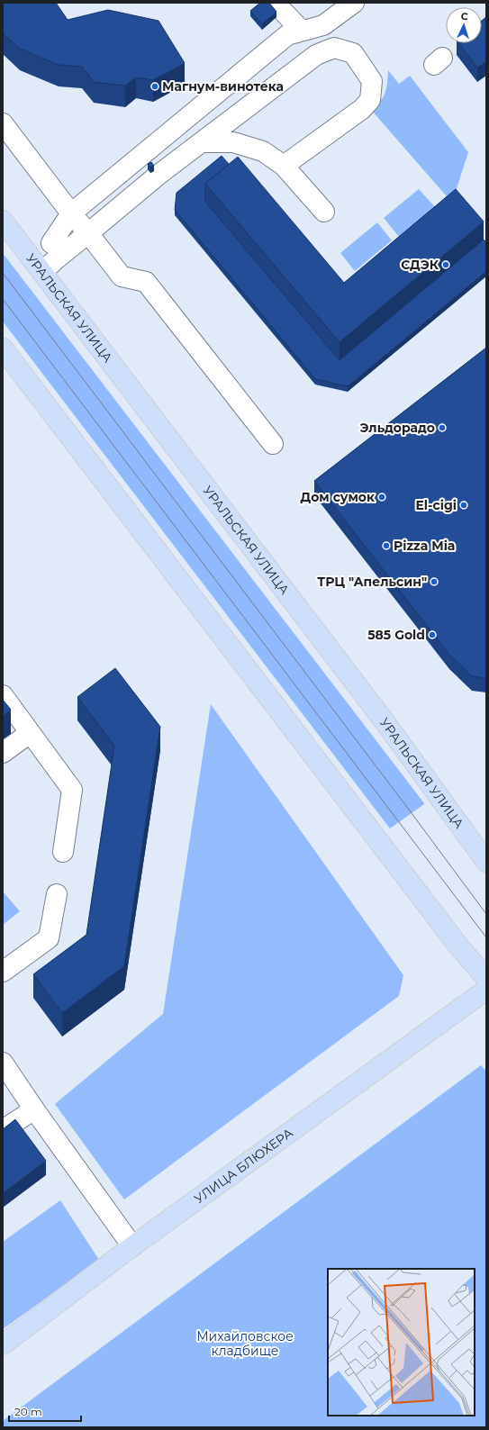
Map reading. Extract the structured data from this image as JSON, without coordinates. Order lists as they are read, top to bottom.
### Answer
{
  "streets": {
    "main road": ["УРАЛЬСКАЯ УЛИЦА", "УЛИЦА БЛЮХЕРА"]
  },
  "parks": ["Михайловское кладбище"],
  "places": [
    "Магнум-винотека",
    "СДЭК",
    "Эльдорадо",
    "Дом сумок",
    "El-cigi",
    "Pizza Mia",
    "ТРЦ \"Апельсин\"",
    "585 Gold"
  ],
  "scale_bar": "20 m",
  "north": "top"
}
